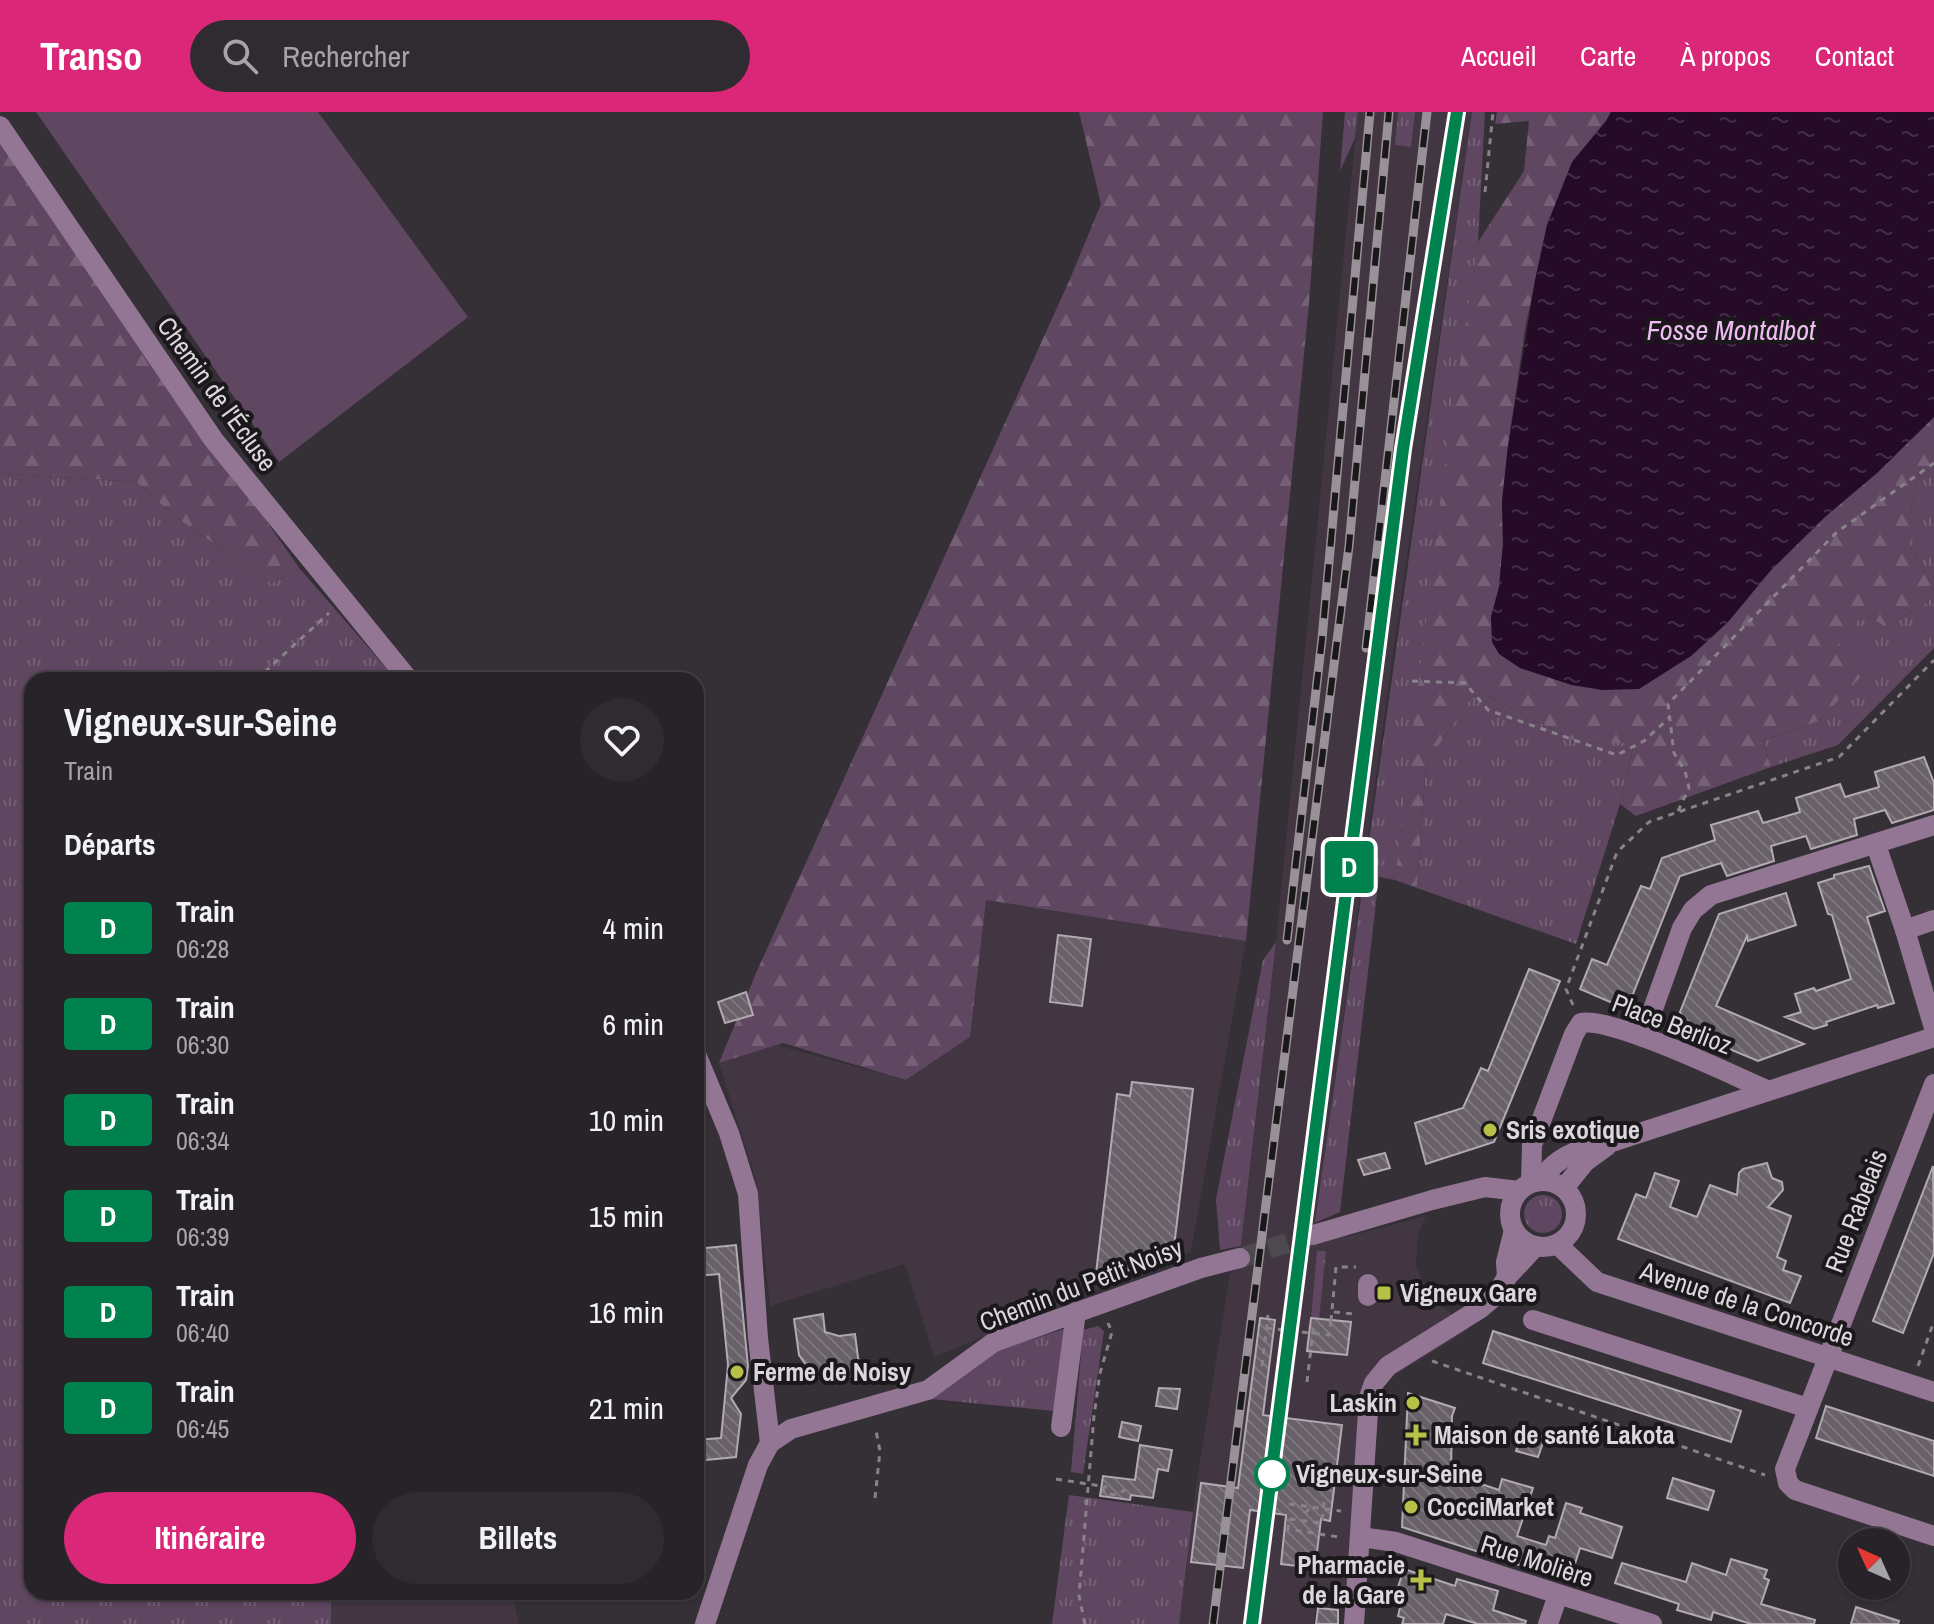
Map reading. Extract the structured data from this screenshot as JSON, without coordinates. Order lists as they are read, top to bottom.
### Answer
{
  "streets": {
    "street": [
      "Chemin de l'Écluse",
      "Place Berlioz",
      "Rue Rabelais",
      "Chemin du Petit Noisy",
      "Avenue de la Concorde",
      "Rue Molière"
    ]
  },
  "crossings": [
    ["Place Berlioz", "Avenue de la Concorde"],
    ["Rue Rabelais", "Avenue de la Concorde"]
  ],
  "water": ["Fosse Montalbot"],
  "places": {
    "other": [
      "Sris exotique",
      "Ferme de Noisy",
      "Laskin",
      "Vigneux-sur-Seine",
      "CocciMarket"
    ],
    "transit": ["Vigneux Gare"],
    "health": ["Maison de santé Lakota", "Pharmacie de la Gare"]
  },
  "north": "top left",
  "page": {
    "header": "Transo",
    "search": "Rechercher",
    "nav": [
      "Accueil",
      "Carte",
      "À propos",
      "Contact"
    ],
    "on_map": "D",
    "heading": [
      ["Vigneux-sur-Seine", "Train"],
      "Départs"
    ],
    "list": [
      {
        "mark": "D",
        "name": "Train",
        "note": "06:28",
        "value": "4 min"
      },
      {
        "mark": "D",
        "name": "Train",
        "note": "06:30",
        "value": "6 min"
      },
      {
        "mark": "D",
        "name": "Train",
        "note": "06:34",
        "value": "10 min"
      },
      {
        "mark": "D",
        "name": "Train",
        "note": "06:39",
        "value": "15 min"
      },
      {
        "mark": "D",
        "name": "Train",
        "note": "06:40",
        "value": "16 min"
      },
      {
        "mark": "D",
        "name": "Train",
        "note": "06:45",
        "value": "21 min"
      }
    ],
    "buttons": ["Itinéraire", "Billets"]
  }
}
